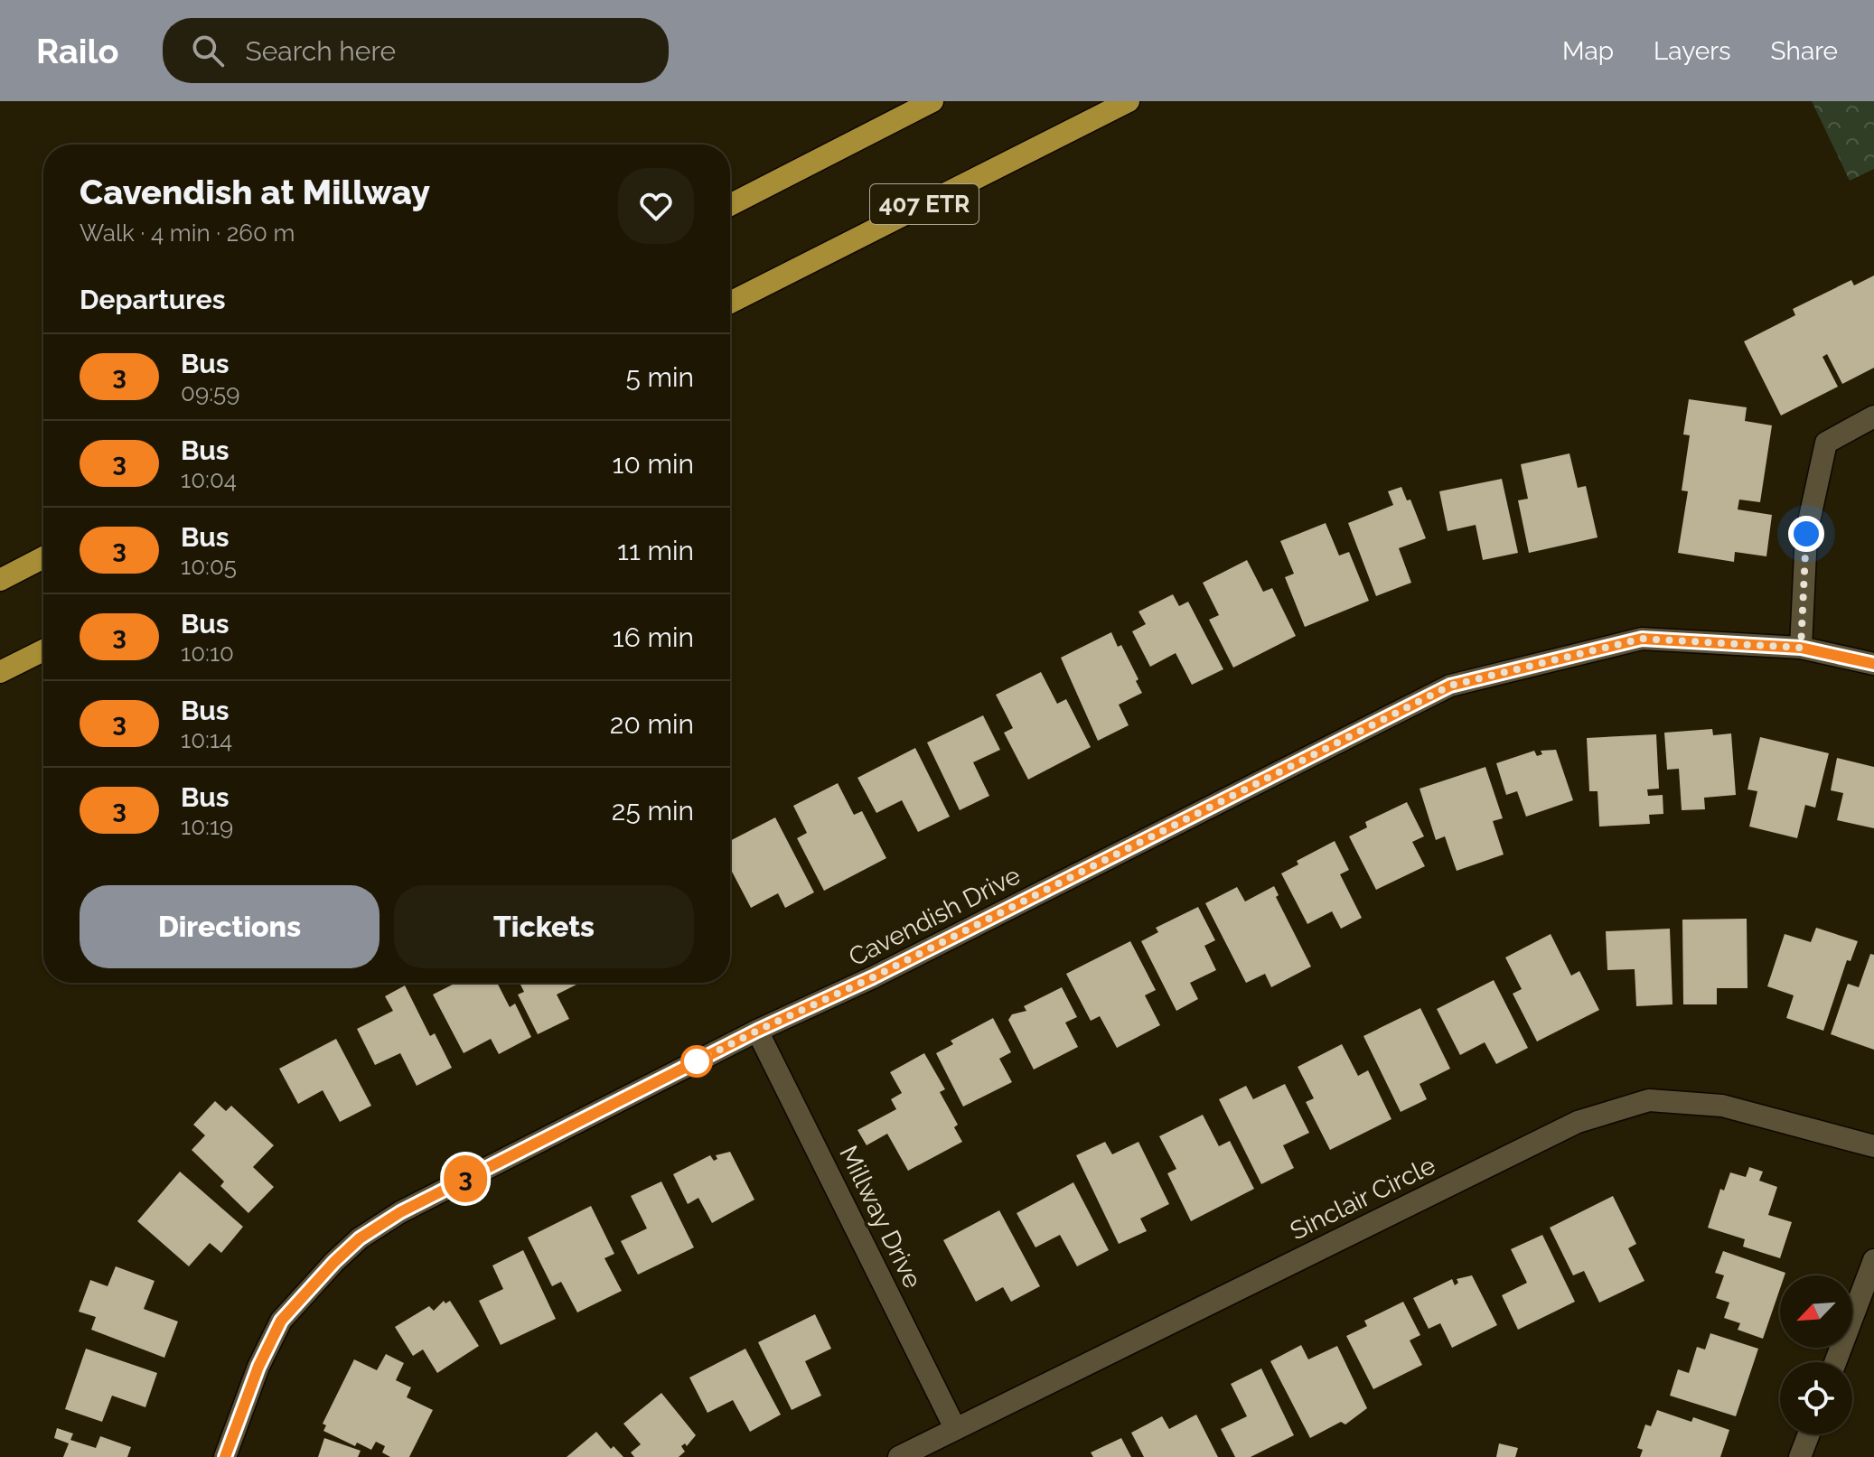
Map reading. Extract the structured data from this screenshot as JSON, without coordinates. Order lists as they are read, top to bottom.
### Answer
{
  "streets": {
    "highway": ["407 ETR"],
    "street": ["Cavendish Drive", "Sinclair Circle", "Millway Drive"]
  },
  "crossings": [
    ["Cavendish Drive", "Millway Drive"],
    ["Sinclair Circle", "Millway Drive"]
  ],
  "lines": ["bus line 3"],
  "north": "bottom left",
  "page": {
    "header": "Railo",
    "search": "Search here",
    "nav": ["Map", "Layers", "Share"],
    "on_map": "3",
    "heading": [
      ["Cavendish at Millway", "Walk · 4 min · 260 m"],
      "Departures"
    ],
    "list": [
      {
        "mark": "3",
        "name": "Bus",
        "note": "09:59",
        "value": "5 min"
      },
      {
        "mark": "3",
        "name": "Bus",
        "note": "10:04",
        "value": "10 min"
      },
      {
        "mark": "3",
        "name": "Bus",
        "note": "10:05",
        "value": "11 min"
      },
      {
        "mark": "3",
        "name": "Bus",
        "note": "10:10",
        "value": "16 min"
      },
      {
        "mark": "3",
        "name": "Bus",
        "note": "10:14",
        "value": "20 min"
      },
      {
        "mark": "3",
        "name": "Bus",
        "note": "10:19",
        "value": "25 min"
      }
    ],
    "buttons": ["Directions", "Tickets"]
  }
}
